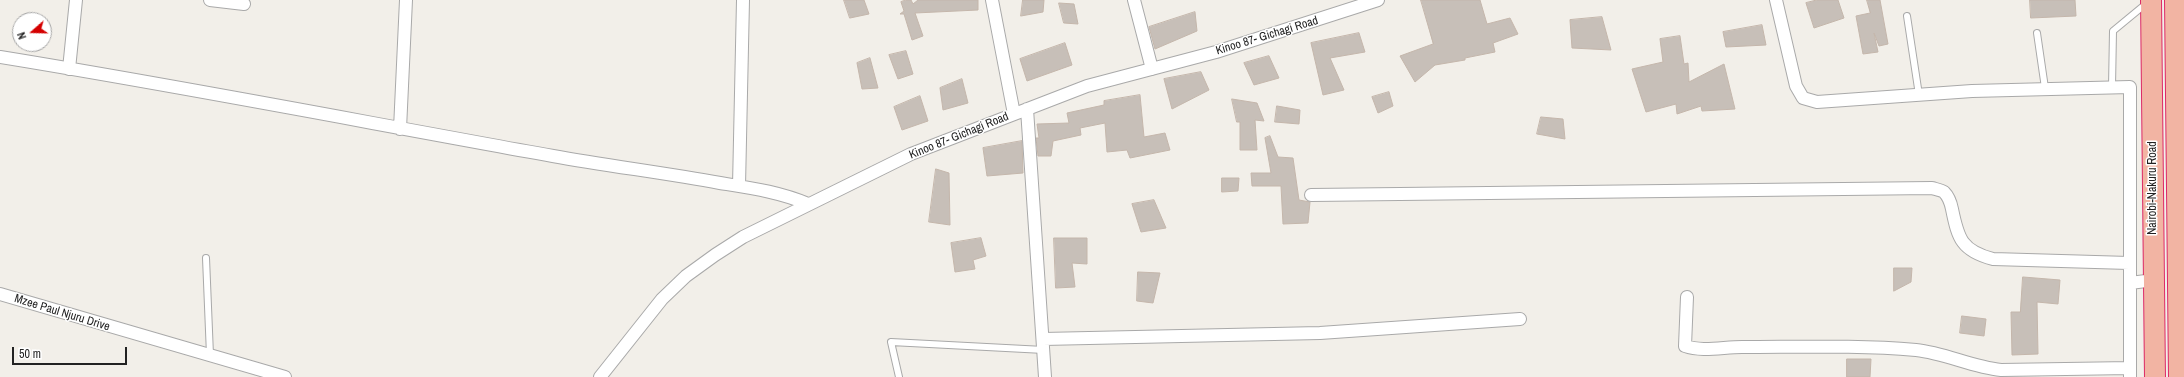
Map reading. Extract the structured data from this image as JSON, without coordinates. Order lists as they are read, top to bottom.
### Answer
{
  "streets": {
    "highway": ["Nairobi-Nakuru Road"],
    "street": ["Kinoo 87- Gichagi Road", "Mzee Paul Njuru Drive"]
  },
  "scale_bar": "50 m",
  "north": "left"
}
